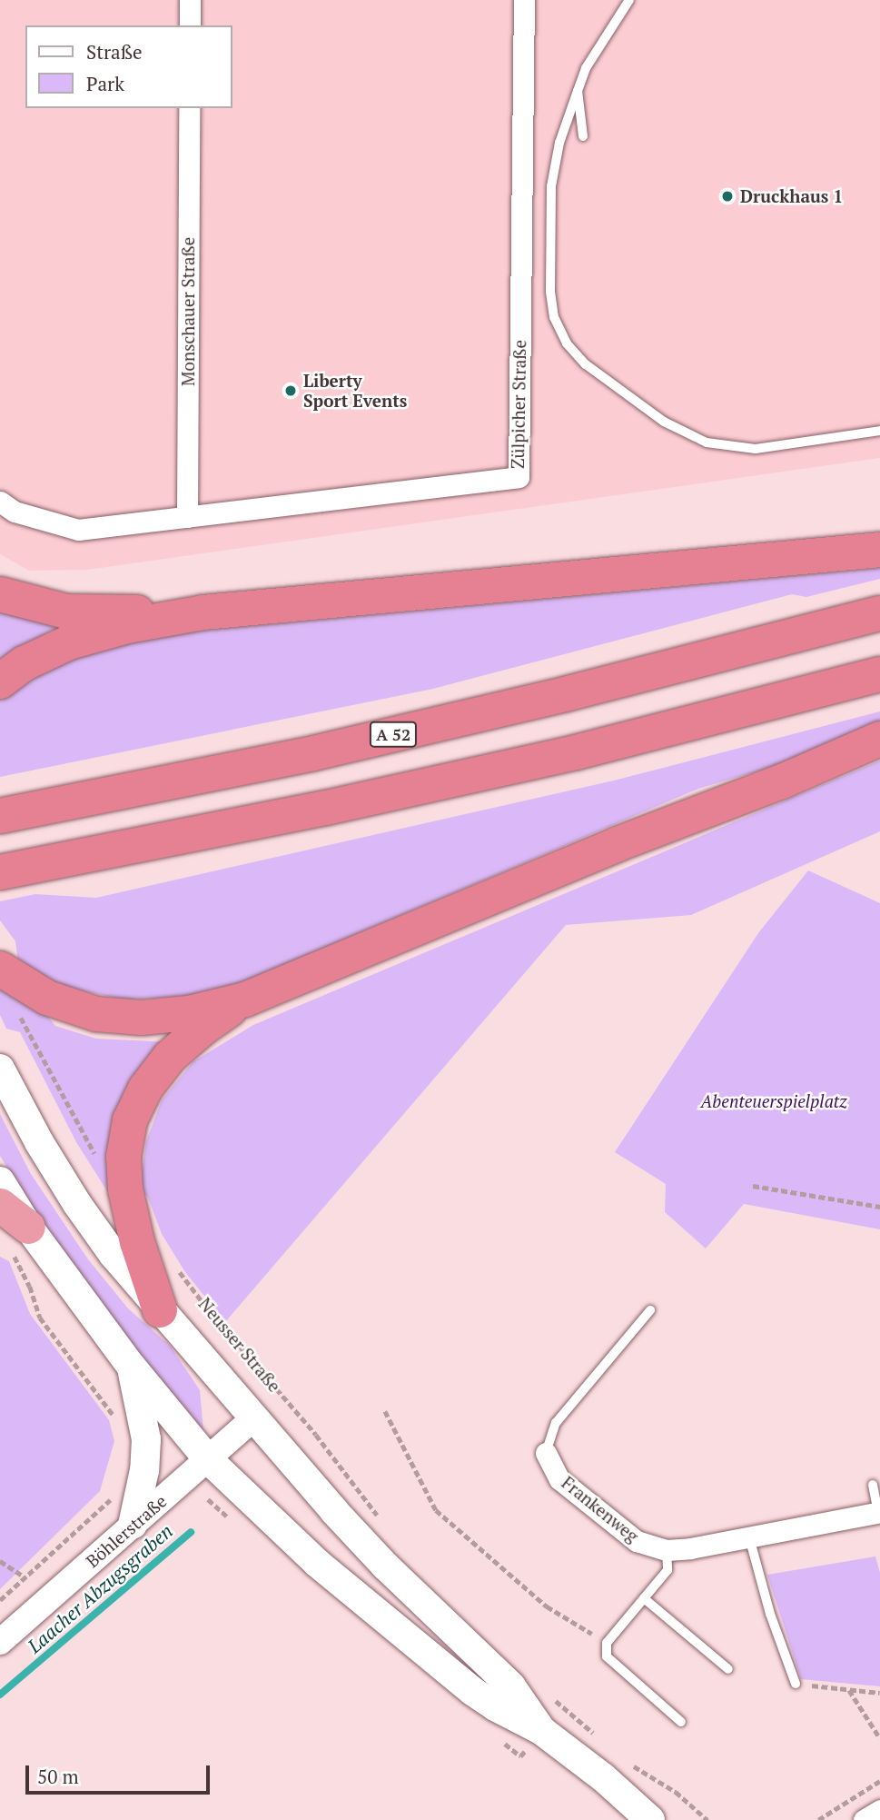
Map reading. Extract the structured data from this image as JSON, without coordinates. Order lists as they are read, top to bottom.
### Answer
{
  "streets": {
    "highway": ["A 52"],
    "street": [
      "Monschauer Straße",
      "Zülpicher Straße",
      "Frankenweg",
      "Böhlerstraße"
    ],
    "path": ["Neusser Straße"]
  },
  "crossings": [
    ["Monschauer Straße", "Zülpicher Straße"]
  ],
  "water": ["Laacher Abzugsgraben"],
  "parks": ["Abenteuerspielplatz"],
  "places": ["Druckhaus 1", "Liberty Sport Events"],
  "legend": ["Straße", "Park"],
  "scale_bar": "50 m"
}
